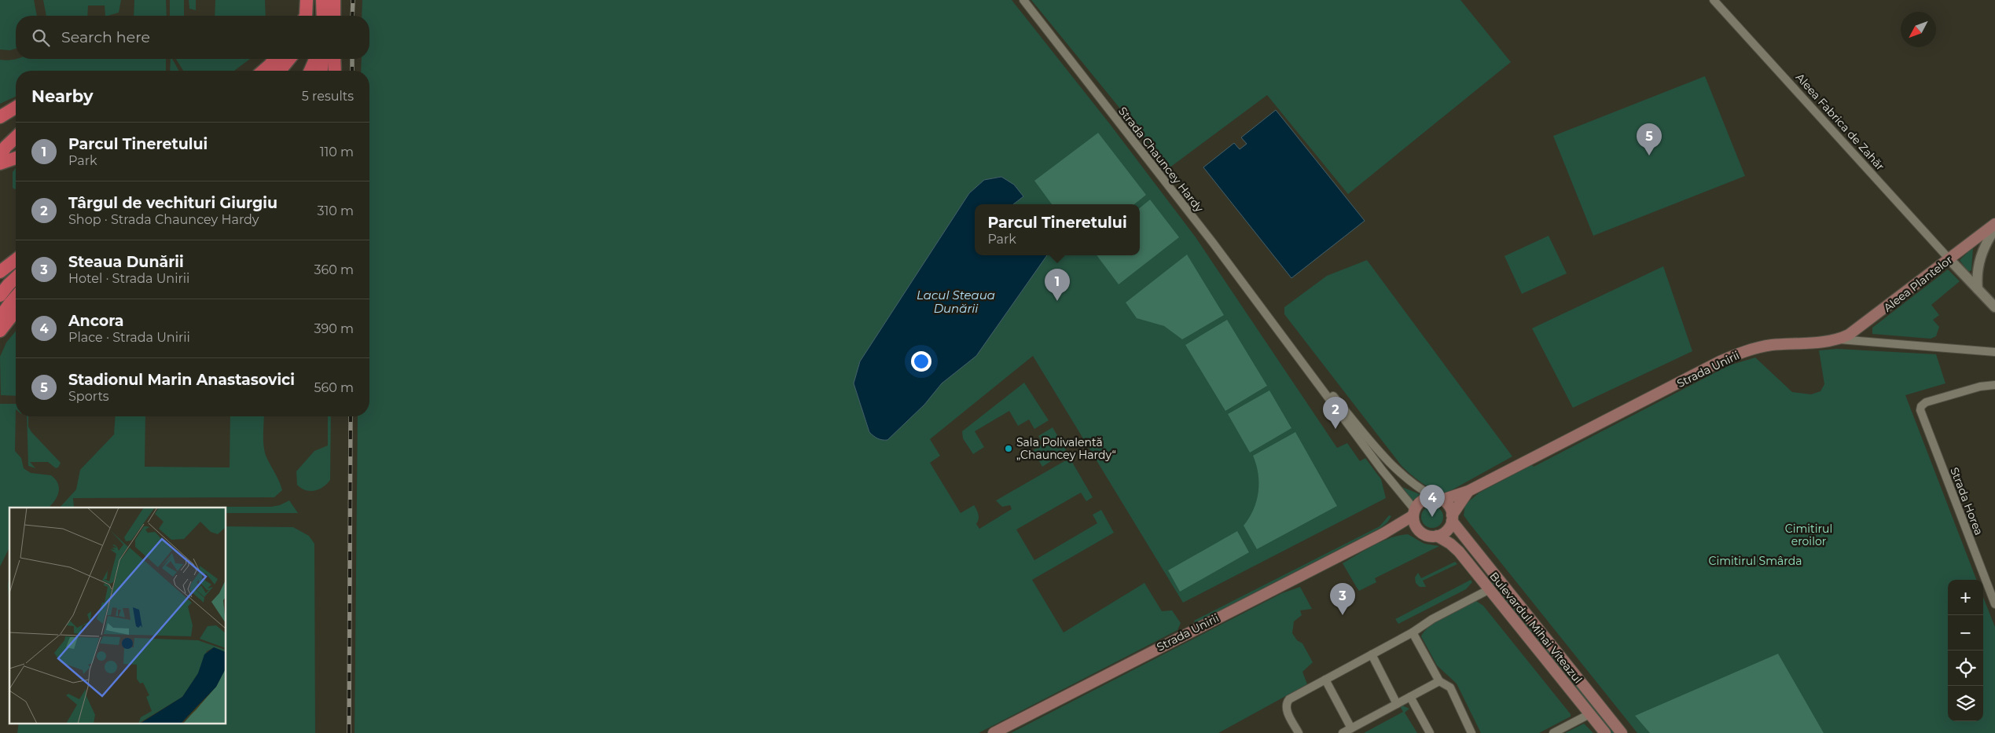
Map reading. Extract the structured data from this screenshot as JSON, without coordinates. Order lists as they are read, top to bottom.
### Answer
{
  "streets": {
    "main road": ["Aleea Plantelor", "Strada Unirii", "Bulevardul Mihai Viteazul"],
    "street": ["Aleea Fabrica de Zahăr", "Strada Chauncey Hardy", "Strada Horea"]
  },
  "crossings": [
    ["Aleea Fabrica de Zahăr", "Aleea Plantelor"],
    ["Strada Chauncey Hardy", "Strada Unirii"],
    ["Strada Chauncey Hardy", "Bulevardul Mihai Viteazul"],
    ["Aleea Plantelor", "Strada Unirii"],
    ["Strada Unirii", "Bulevardul Mihai Viteazul"]
  ],
  "water": ["Lacul Steaua Dunării"],
  "parks": ["Cimitirul eroilor", "Cimitirul Smârda"],
  "places": ["Sala Polivalentă „Chauncey Hardy“"],
  "north": "bottom left",
  "page": {
    "search": "Search here",
    "heading": ["Nearby", "5 results"],
    "list": [
      {
        "mark": "1",
        "name": "Parcul Tineretului",
        "note": "Park",
        "value": "110 m"
      },
      {
        "mark": "2",
        "name": "Târgul de vechituri Giurgiu",
        "note": "Shop · Strada Chauncey Hardy",
        "value": "310 m"
      },
      {
        "mark": "3",
        "name": "Steaua Dunării",
        "note": "Hotel · Strada Unirii",
        "value": "360 m"
      },
      {
        "mark": "4",
        "name": "Ancora",
        "note": "Place · Strada Unirii",
        "value": "390 m"
      },
      {
        "mark": "5",
        "name": "Stadionul Marin Anastasovici",
        "note": "Sports",
        "value": "560 m"
      }
    ],
    "pins": [
      "5",
      "1",
      "2",
      "4",
      "3"
    ],
    "popup": ["Parcul Tineretului", "Park"],
    "map_buttons": ["+", "−"]
  }
}
